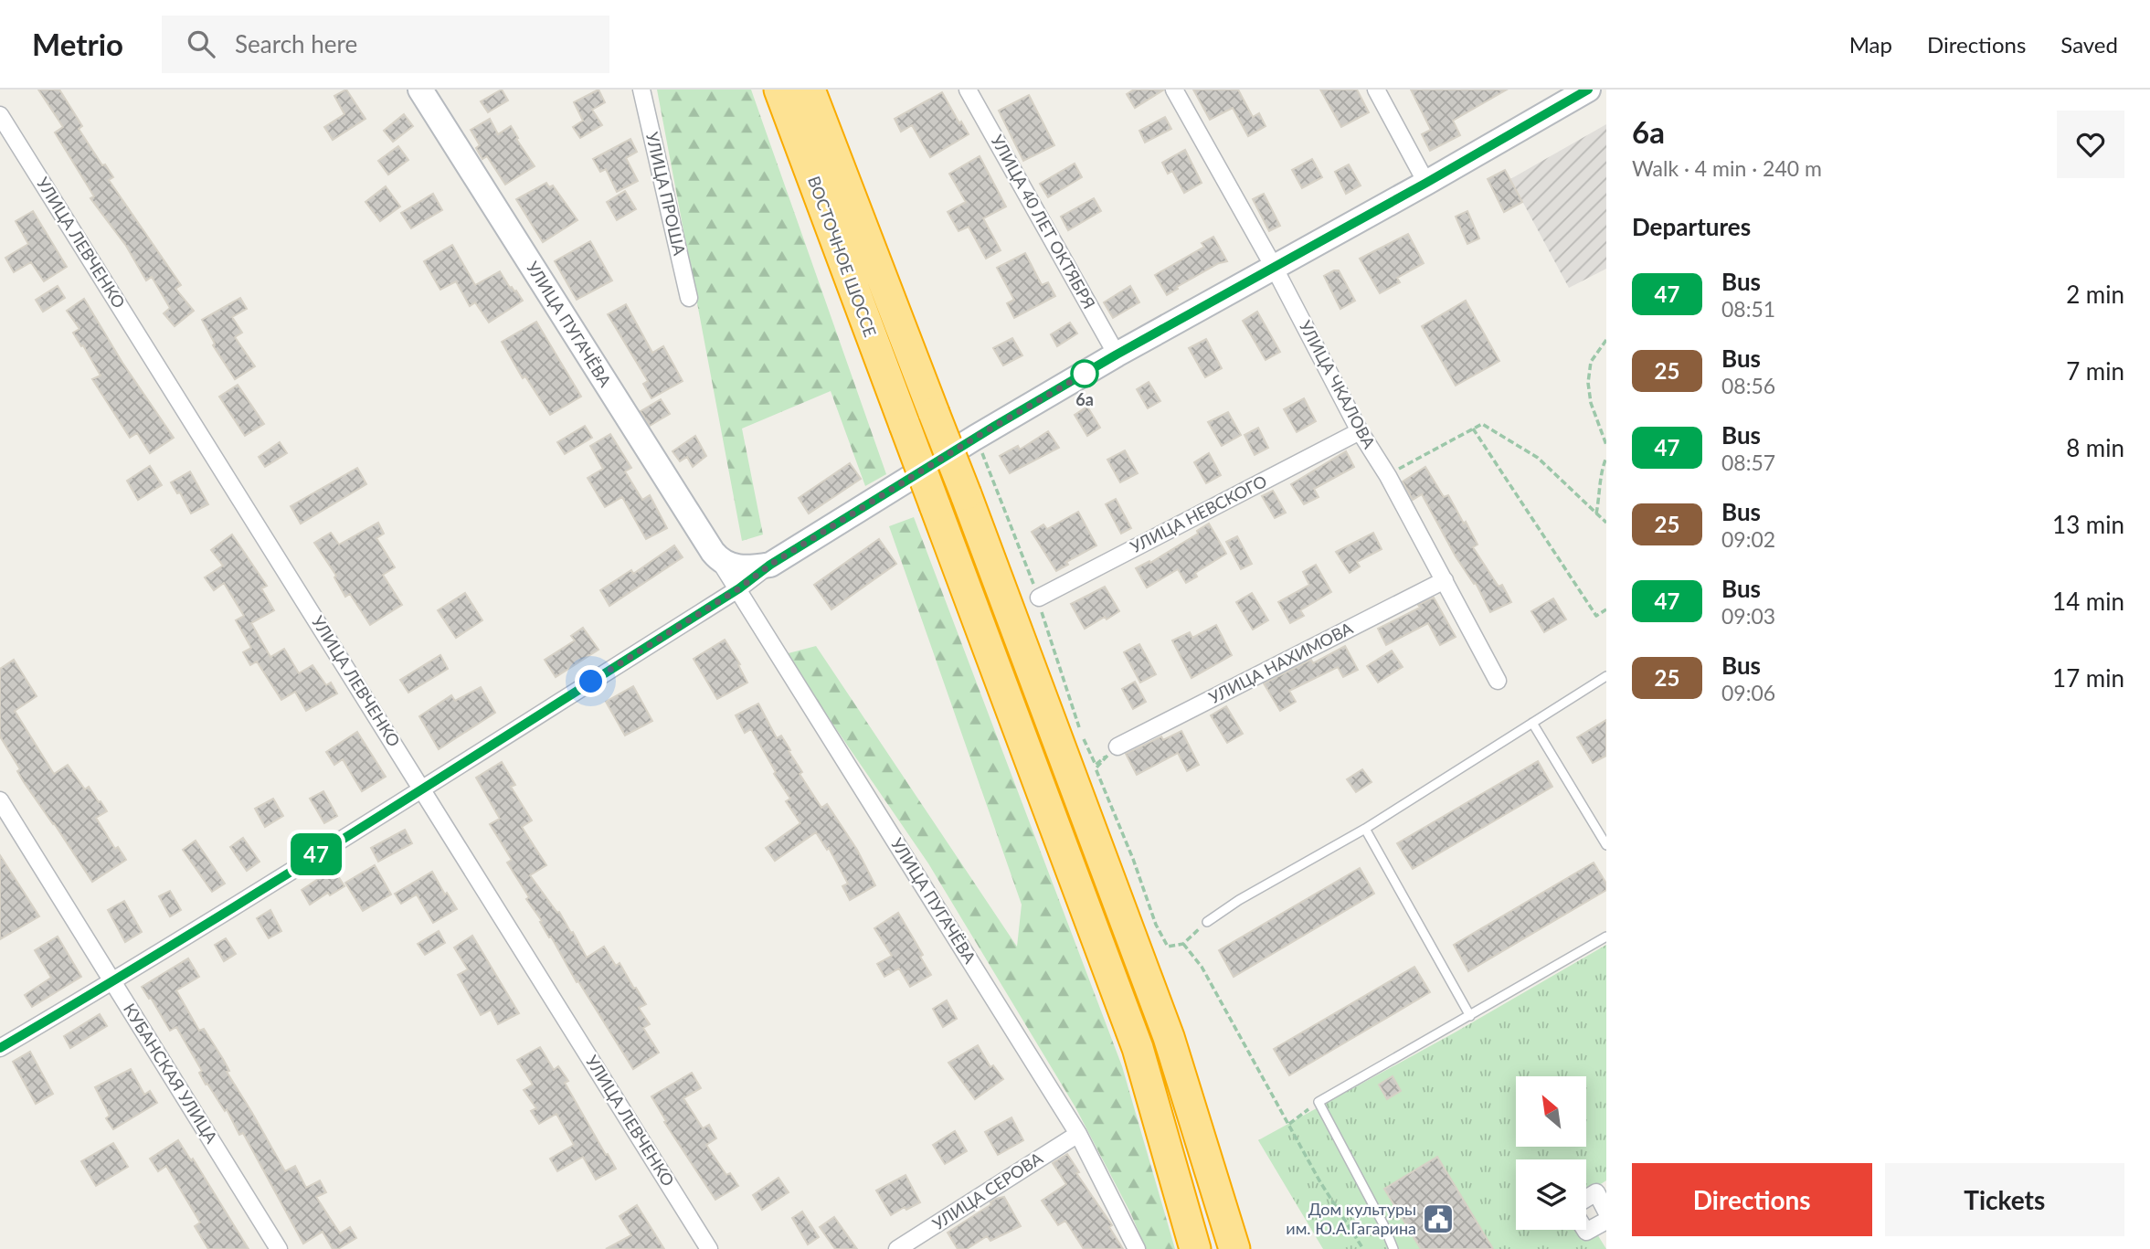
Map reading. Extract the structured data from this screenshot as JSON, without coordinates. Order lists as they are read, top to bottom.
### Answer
{
  "streets": {
    "highway": ["ВОСТОЧНОЕ ШОССЕ"],
    "street": [
      "УЛИЦА ПРОША",
      "УЛИЦА 40 ЛЕТ ОКТЯБРЯ",
      "УЛИЦА ЛЕВЧЕНКО",
      "УЛИЦА ПУГАЧЁВА",
      "УЛИЦА ЧКАЛОВА",
      "УЛИЦА НЕВСКОГО",
      "УЛИЦА НАХИМОВА",
      "КУБАНСКАЯ УЛИЦА",
      "УЛИЦА СЕРОВА"
    ]
  },
  "crossings": [
    ["УЛИЦА ПУГАЧЁВА", "УЛИЦА СЕРОВА"],
    ["УЛИЦА ЧКАЛОВА", "УЛИЦА НЕВСКОГО"],
    ["УЛИЦА ЧКАЛОВА", "УЛИЦА НАХИМОВА"]
  ],
  "places": {
    "other": ["6а"],
    "public building": ["Дом культуры им. Ю.А.Гагарина"]
  },
  "lines": ["bus line 47"],
  "north": "top left",
  "page": {
    "header": "Metrio",
    "search": "Search here",
    "nav": ["Map", "Directions", "Saved"],
    "on_map": "47",
    "heading": [
      ["6а", "Walk · 4 min · 240 m"],
      "Departures"
    ],
    "list": [
      {
        "mark": "47",
        "name": "Bus",
        "note": "08:51",
        "value": "2 min"
      },
      {
        "mark": "25",
        "name": "Bus",
        "note": "08:56",
        "value": "7 min"
      },
      {
        "mark": "47",
        "name": "Bus",
        "note": "08:57",
        "value": "8 min"
      },
      {
        "mark": "25",
        "name": "Bus",
        "note": "09:02",
        "value": "13 min"
      },
      {
        "mark": "47",
        "name": "Bus",
        "note": "09:03",
        "value": "14 min"
      },
      {
        "mark": "25",
        "name": "Bus",
        "note": "09:06",
        "value": "17 min"
      }
    ],
    "buttons": ["Directions", "Tickets"]
  }
}
